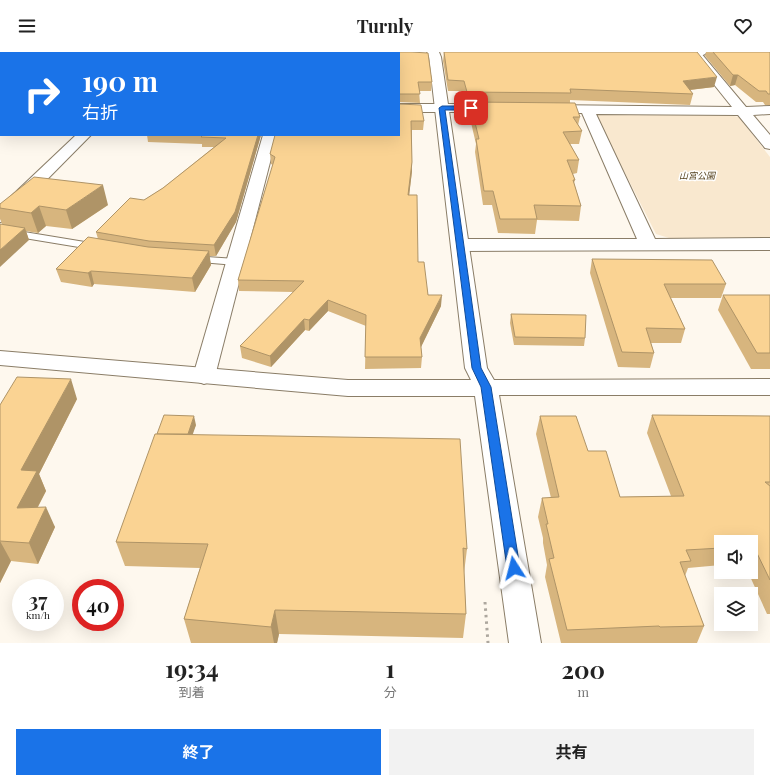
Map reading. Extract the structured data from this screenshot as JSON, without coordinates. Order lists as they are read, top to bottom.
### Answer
{
  "parks": ["山宮公園"],
  "page": {
    "header": "Turnly",
    "turn": ["190 m", "右折"],
    "speed": "37 km/h",
    "limit": "40",
    "eta": [
      "19:34",
      "到着",
      "1",
      "分",
      "200",
      "m"
    ],
    "buttons": ["終了", "共有"]
  }
}
